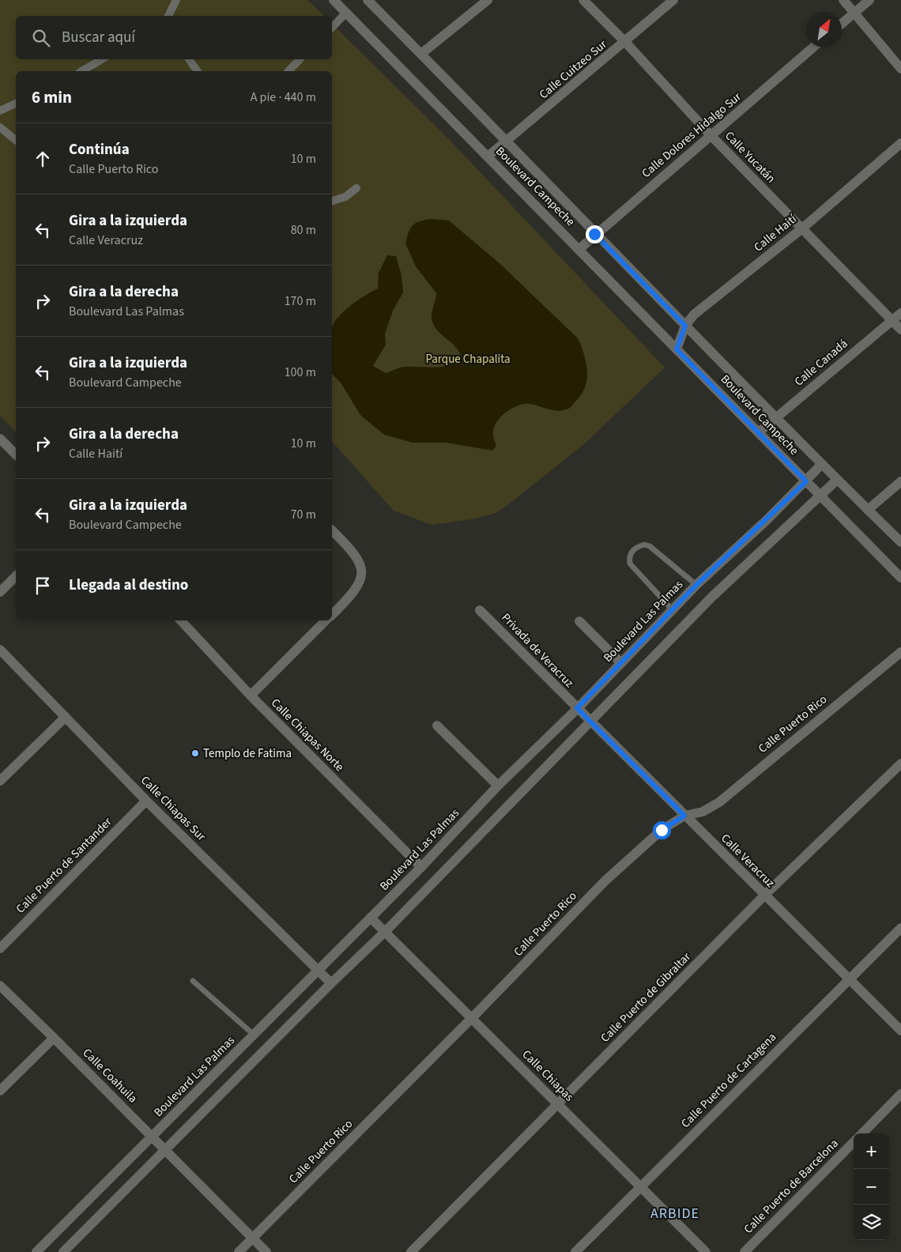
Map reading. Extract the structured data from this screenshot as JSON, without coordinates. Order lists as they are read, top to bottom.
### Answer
{
  "streets": {
    "street": [
      "Calle Cuitzeo Sur",
      "Calle Dolores Hidalgo Sur",
      "Calle Yucatán",
      "Boulevard Campeche",
      "Calle Haití",
      "Calle Canadá",
      "Boulevard Las Palmas",
      "Privada de Veracruz",
      "Calle Puerto Rico",
      "Calle Chiapas Norte",
      "Calle Chiapas Sur",
      "Calle Veracruz",
      "Calle Puerto de Santander",
      "Calle Puerto de Gibraltar",
      "Calle Coahuila",
      "Calle Chiapas",
      "Calle Puerto de Cartagena",
      "Calle Puerto de Barcelona"
    ]
  },
  "crossings": [
    ["Calle Cuitzeo Sur", "Calle Yucatán"],
    ["Calle Cuitzeo Sur", "Boulevard Campeche"],
    ["Calle Dolores Hidalgo Sur", "Calle Yucatán"],
    ["Calle Dolores Hidalgo Sur", "Boulevard Campeche"],
    ["Calle Yucatán", "Calle Haití"],
    ["Calle Yucatán", "Calle Canadá"],
    ["Boulevard Campeche", "Calle Haití"],
    ["Boulevard Campeche", "Calle Canadá"],
    ["Boulevard Campeche", "Boulevard Las Palmas"],
    ["Boulevard Las Palmas", "Privada de Veracruz"],
    ["Boulevard Las Palmas", "Calle Chiapas Norte"],
    ["Boulevard Las Palmas", "Calle Chiapas Sur"],
    ["Boulevard Las Palmas", "Calle Veracruz"],
    ["Boulevard Las Palmas", "Calle Coahuila"],
    ["Boulevard Las Palmas", "Calle Chiapas"],
    ["Privada de Veracruz", "Calle Veracruz"],
    ["Calle Puerto Rico", "Calle Veracruz"],
    ["Calle Puerto Rico", "Calle Coahuila"],
    ["Calle Puerto Rico", "Calle Chiapas"],
    ["Calle Chiapas Sur", "Calle Puerto de Santander"],
    ["Calle Veracruz", "Calle Puerto de Gibraltar"],
    ["Calle Veracruz", "Calle Puerto de Cartagena"],
    ["Calle Puerto de Gibraltar", "Calle Chiapas"],
    ["Calle Chiapas", "Calle Puerto de Cartagena"]
  ],
  "districts": ["ARBIDE"],
  "parks": ["Parque Chapalita"],
  "places": ["Templo de Fatima"],
  "north": "top right",
  "page": {
    "search": "Buscar aquí",
    "heading": ["6 min", "A pie · 440 m"],
    "list": [
      ["Continúa", "Calle Puerto Rico", "10 m"],
      ["Gira a la izquierda", "Calle Veracruz", "80 m"],
      ["Gira a la derecha", "Boulevard Las Palmas", "170 m"],
      ["Gira a la izquierda", "Boulevard Campeche", "100 m"],
      ["Gira a la derecha", "Calle Haití", "10 m"],
      ["Gira a la izquierda", "Boulevard Campeche", "70 m"],
      "Llegada al destino"
    ],
    "map_buttons": ["+", "−"]
  }
}
